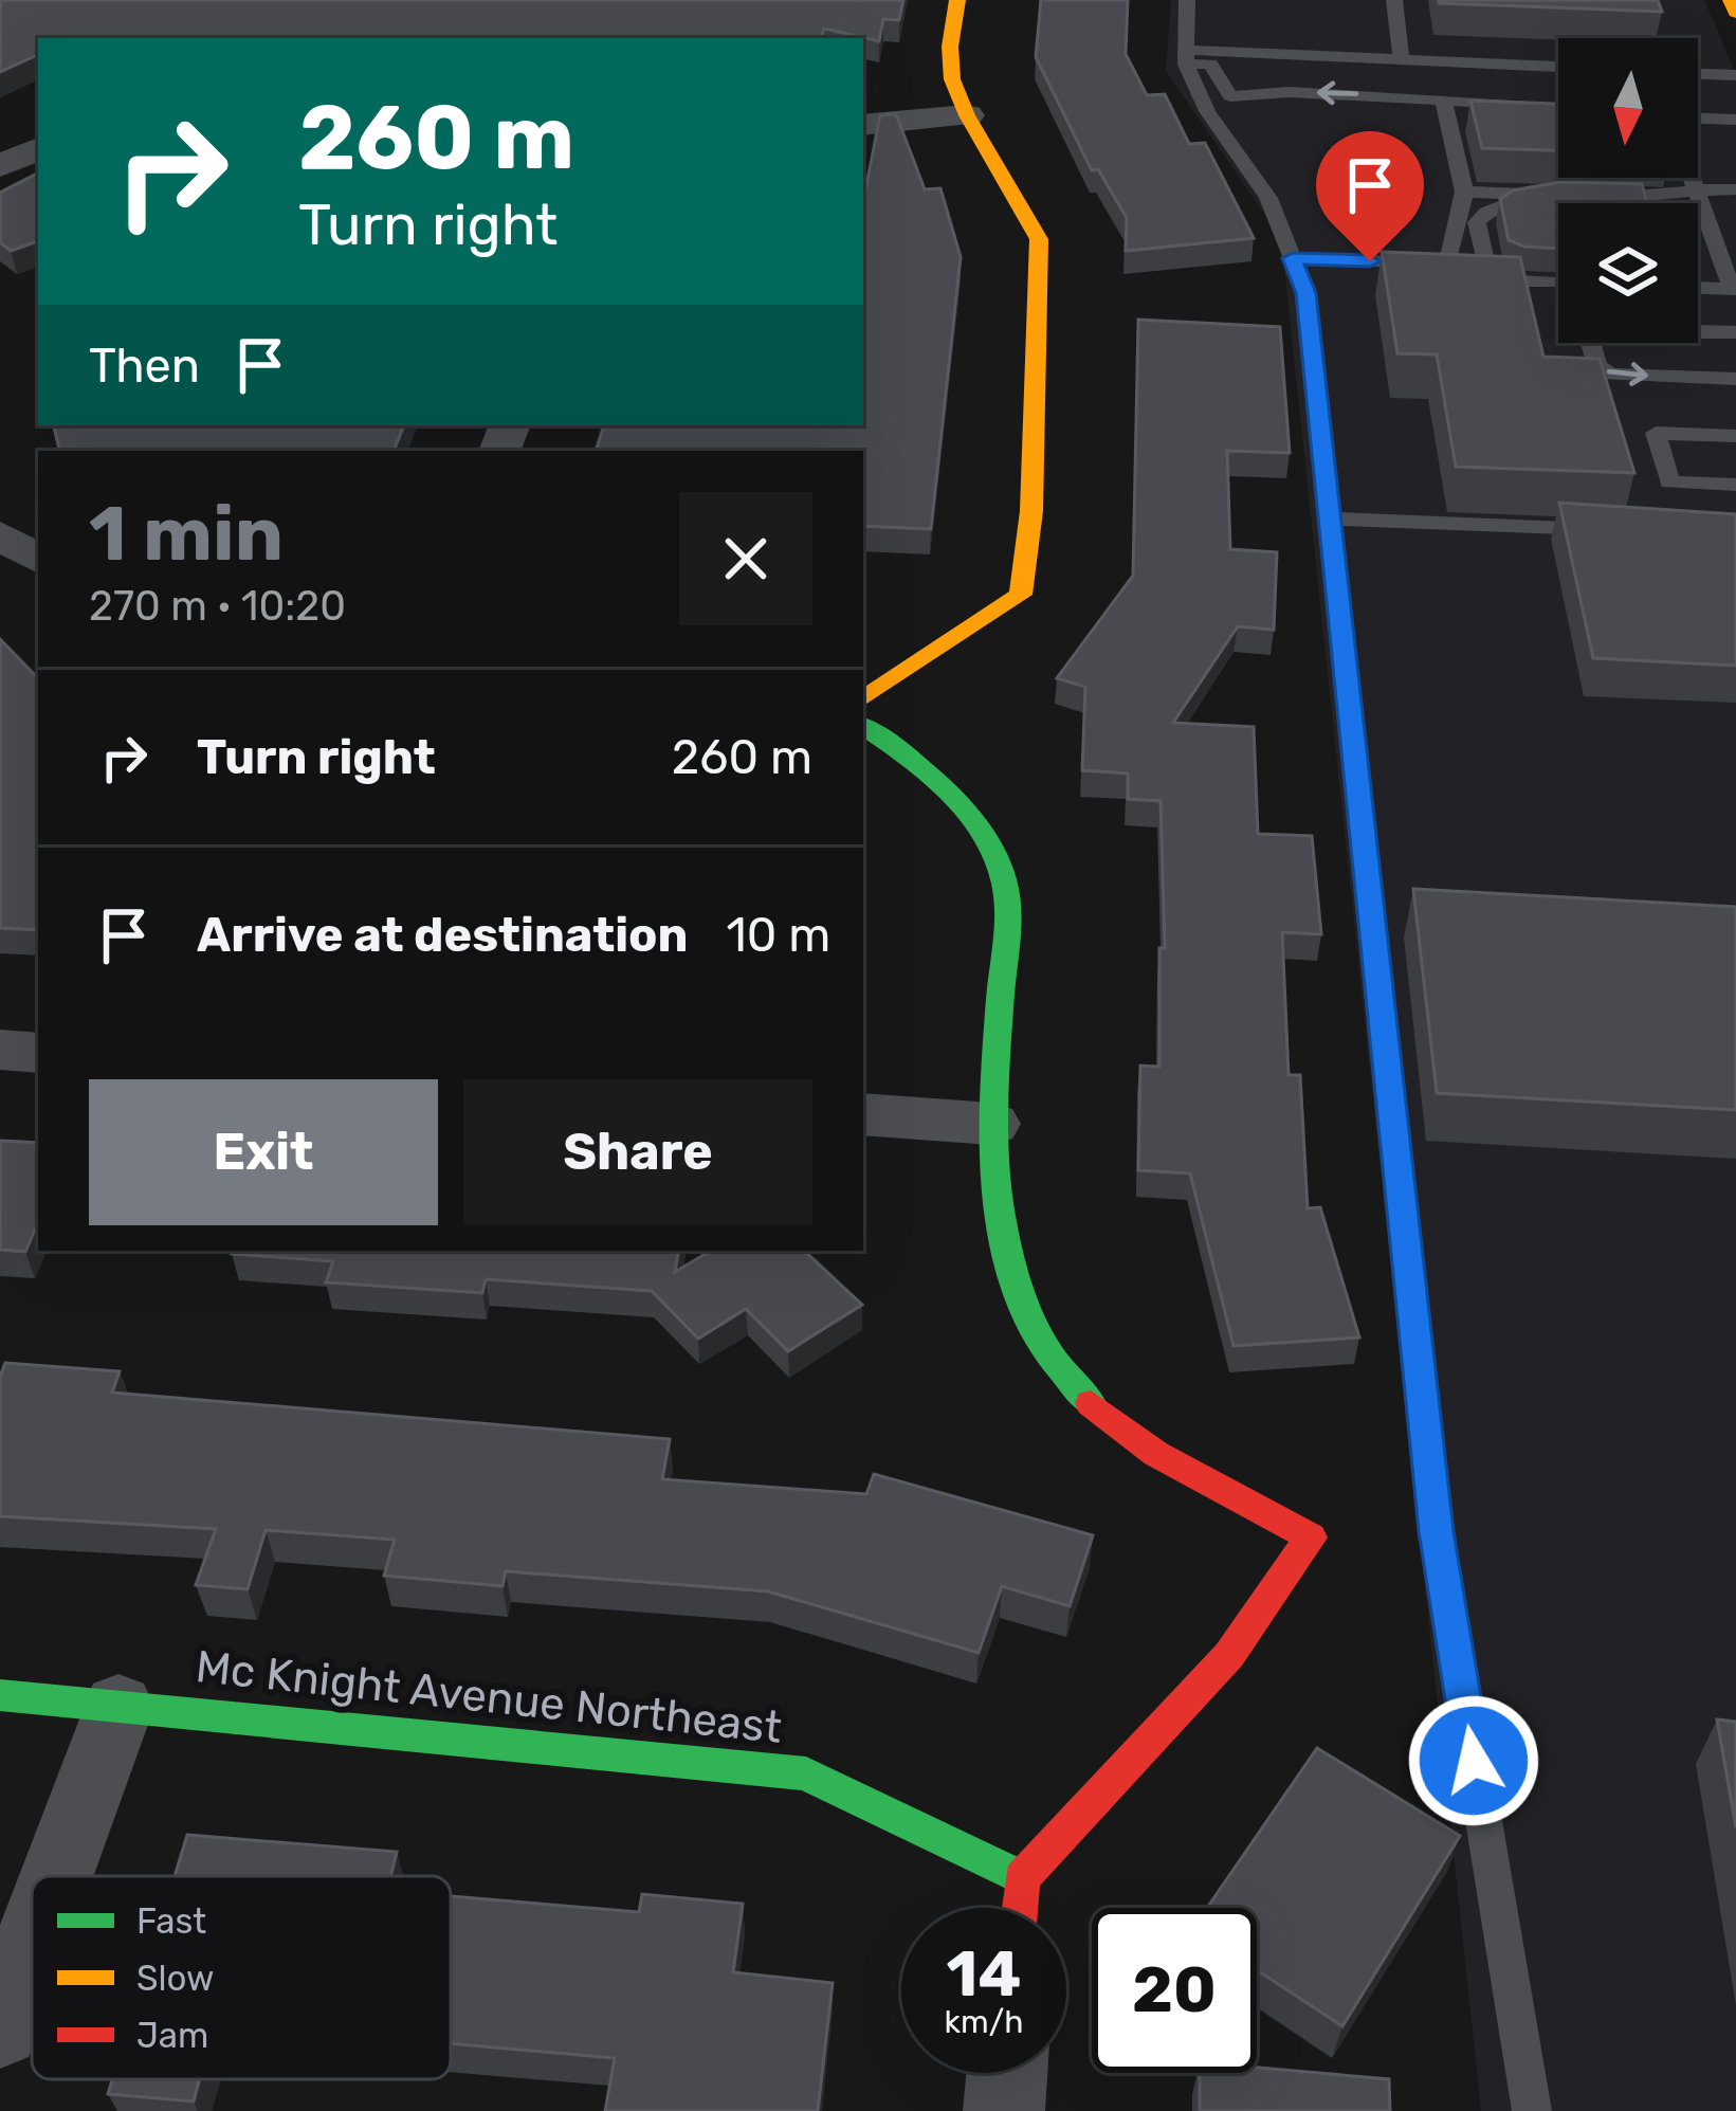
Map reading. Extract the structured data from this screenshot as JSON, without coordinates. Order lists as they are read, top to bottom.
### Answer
{
  "streets": {
    "street": ["Mc Knight Avenue Northeast"]
  },
  "legend": ["Fast", "Slow", "Jam"],
  "north": "bottom",
  "page": {
    "turn": ["260 m", "Turn right"],
    "then": "Then",
    "heading": ["1 min", "270 m · 10:20"],
    "list": [
      {
        "name": "Turn right",
        "value": "260 m"
      },
      {
        "name": "Arrive at destination",
        "value": "10 m"
      }
    ],
    "buttons": ["Exit", "Share"],
    "speed": "14 km/h",
    "limit": "20"
  }
}
